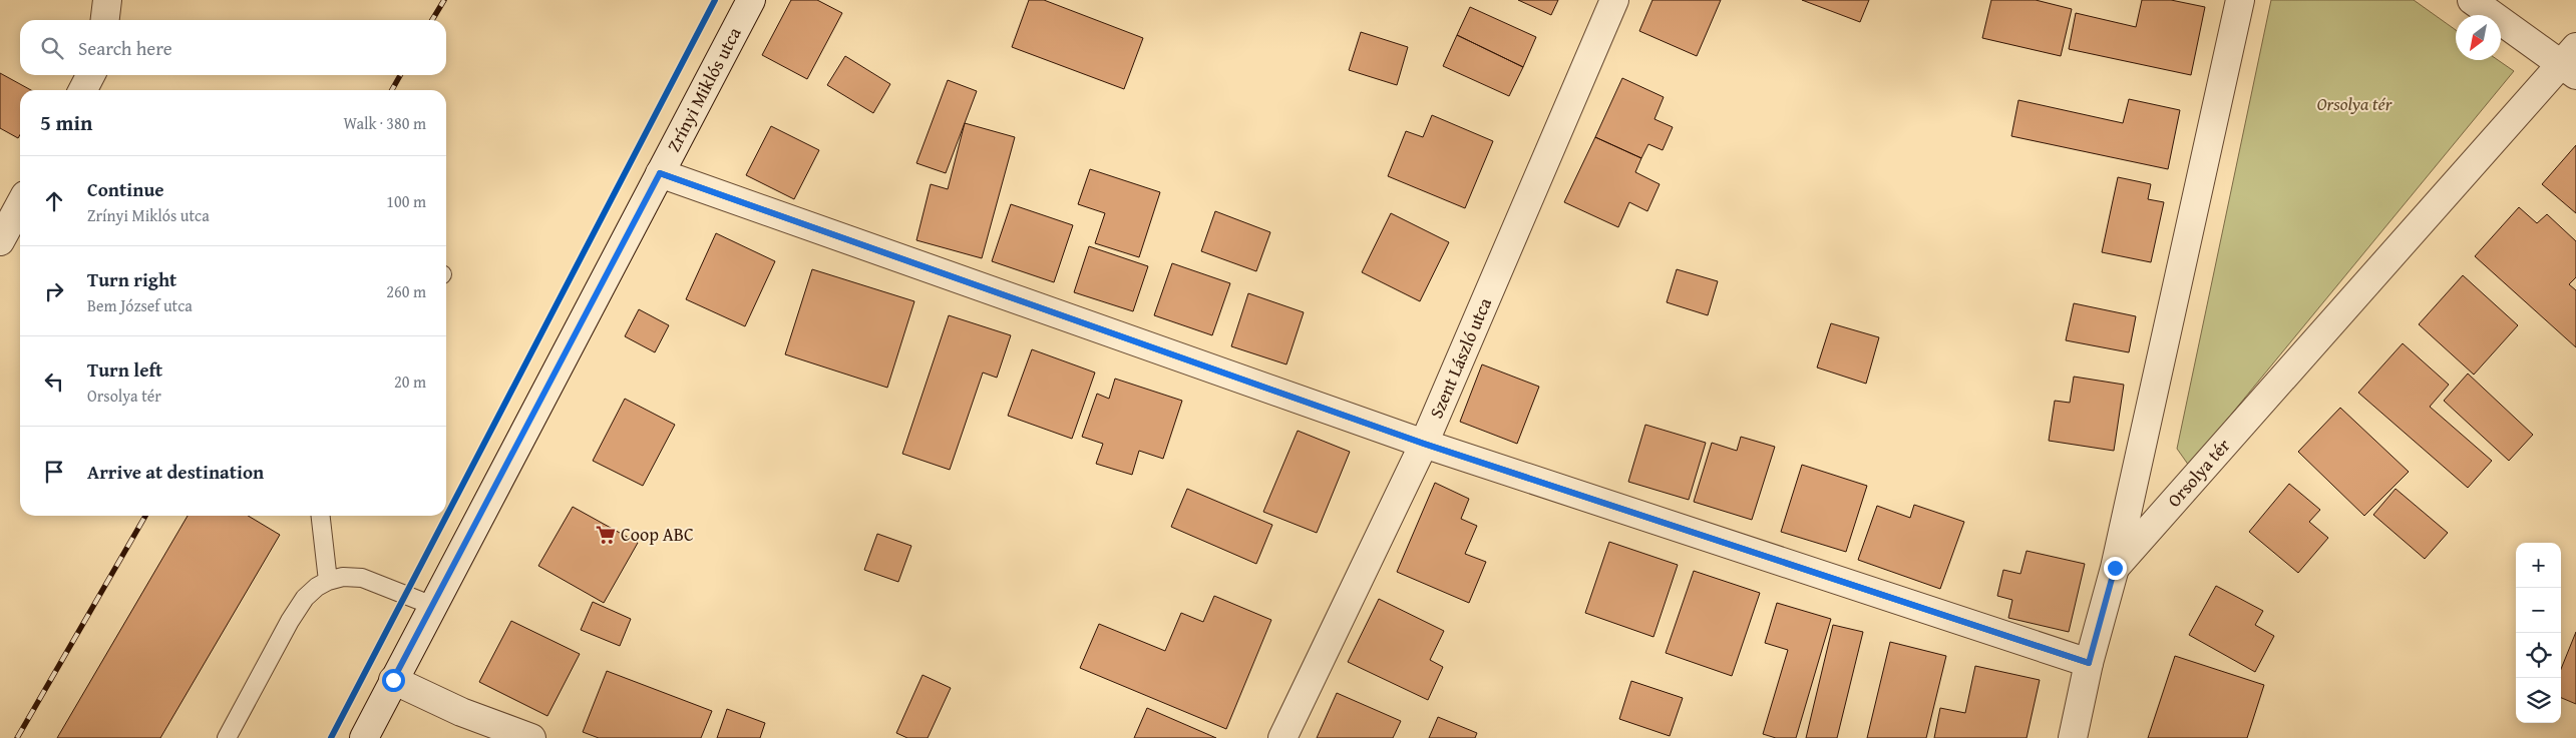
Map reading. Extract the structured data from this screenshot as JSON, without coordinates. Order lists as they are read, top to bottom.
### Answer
{
  "streets": {
    "street": ["Zrínyi Miklós utca", "Szent László utca", "Orsolya tér"]
  },
  "parks": ["Orsolya tér"],
  "places": {
    "supermarket": ["Coop ABC"]
  },
  "north": "bottom left",
  "page": {
    "search": "Search here",
    "heading": ["5 min", "Walk · 380 m"],
    "list": [
      ["Continue", "Zrínyi Miklós utca", "100 m"],
      ["Turn right", "Bem József utca", "260 m"],
      ["Turn left", "Orsolya tér", "20 m"],
      "Arrive at destination"
    ],
    "map_buttons": ["+", "−"]
  }
}
